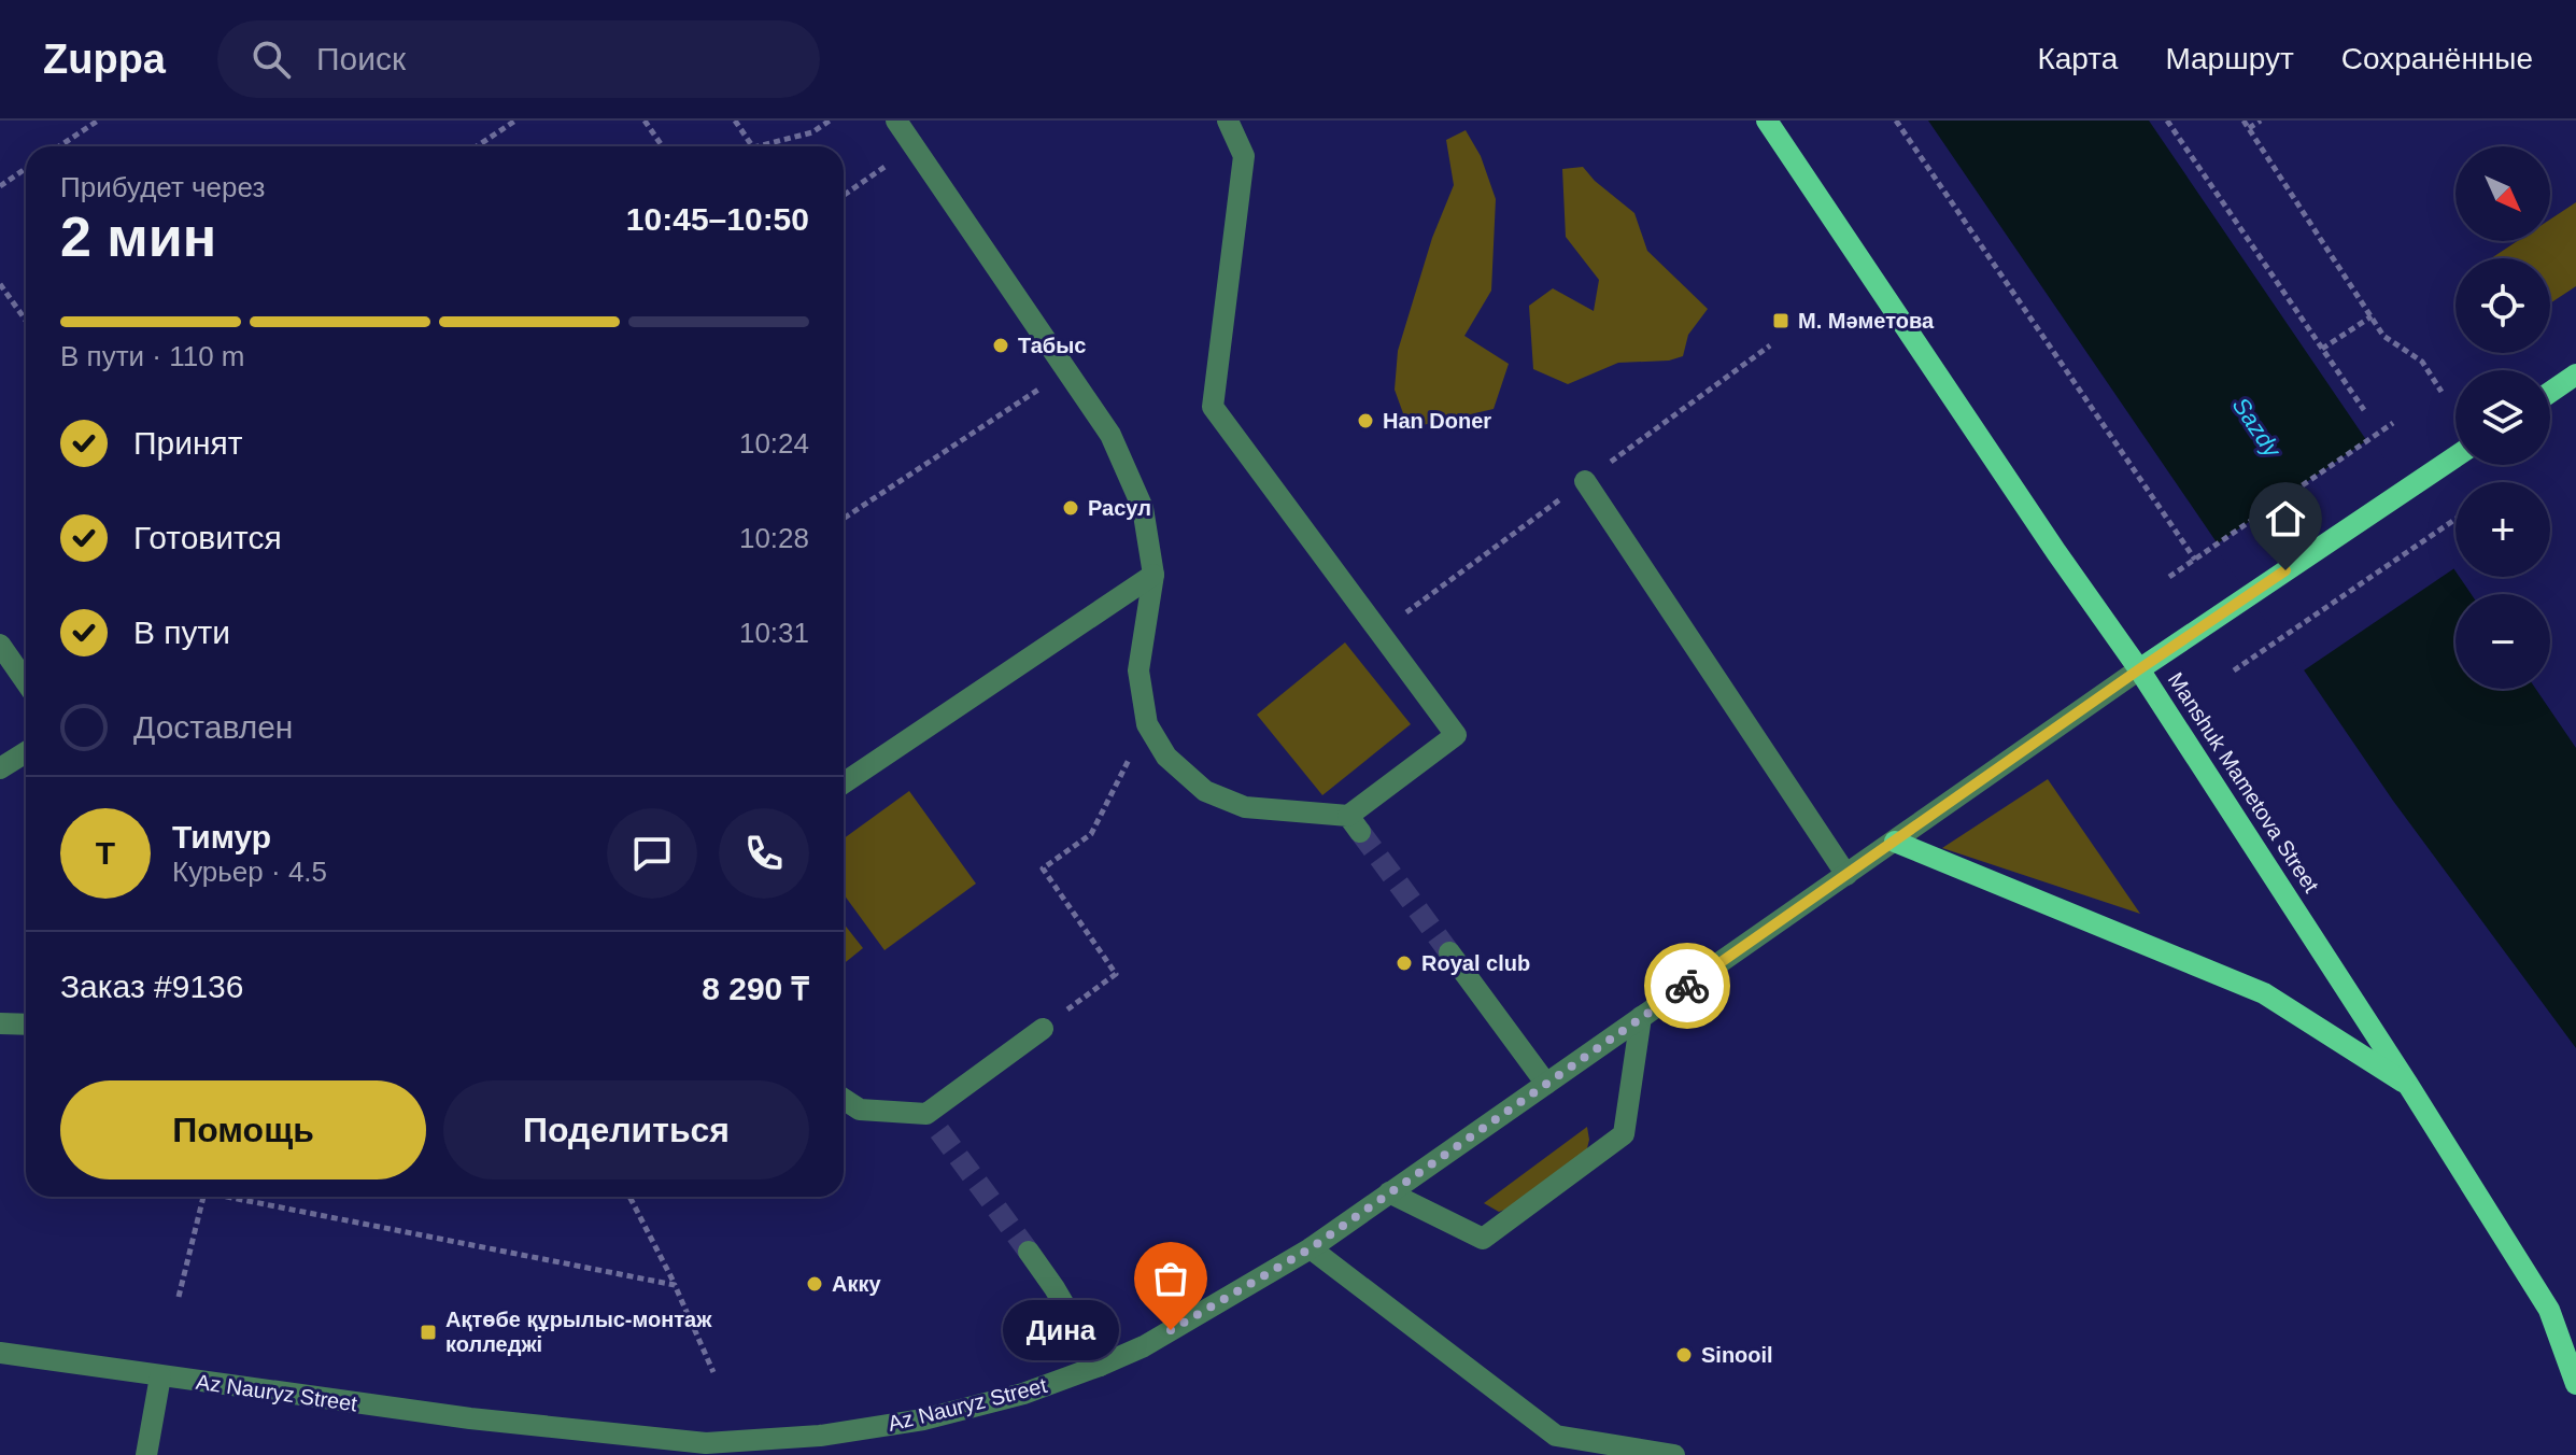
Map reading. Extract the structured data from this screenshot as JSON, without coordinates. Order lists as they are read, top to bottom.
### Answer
{
  "streets": {
    "main road": ["Manshuk Mametova Street"],
    "street": ["Az Nauryz Street"]
  },
  "crossings": [
    ["Manshuk Mametova Street", "Az Nauryz Street"]
  ],
  "water": ["Sazdy"],
  "places": {
    "transit": ["М. Мәметова", "Ақтөбе құрылыс-монтаж колледжі"],
    "other": [
      "Табыс",
      "Han Doner",
      "Расул",
      "Royal club",
      "Акку",
      "Дина",
      "Sinooil"
    ]
  },
  "north": "bottom right",
  "page": {
    "header": "Zuppa",
    "search": "Поиск",
    "nav": ["Карта", "Маршрут", "Сохранённые"],
    "map_buttons": ["+", "−"],
    "heading": ["2 мин", "Прибудет через", "10:45–10:50"],
    "panel": [
      "Тимур",
      "Курьер · 4.5",
      "Заказ #9136",
      "8 290 ₸"
    ],
    "bar": "В пути · 110 m",
    "list": [
      ["Принят", "10:24"],
      ["Готовится", "10:28"],
      ["В пути", "10:31"],
      "Доставлен"
    ],
    "round": "Т",
    "buttons": ["Помощь", "Поделиться"],
    "bubble": "Дина"
  }
}
